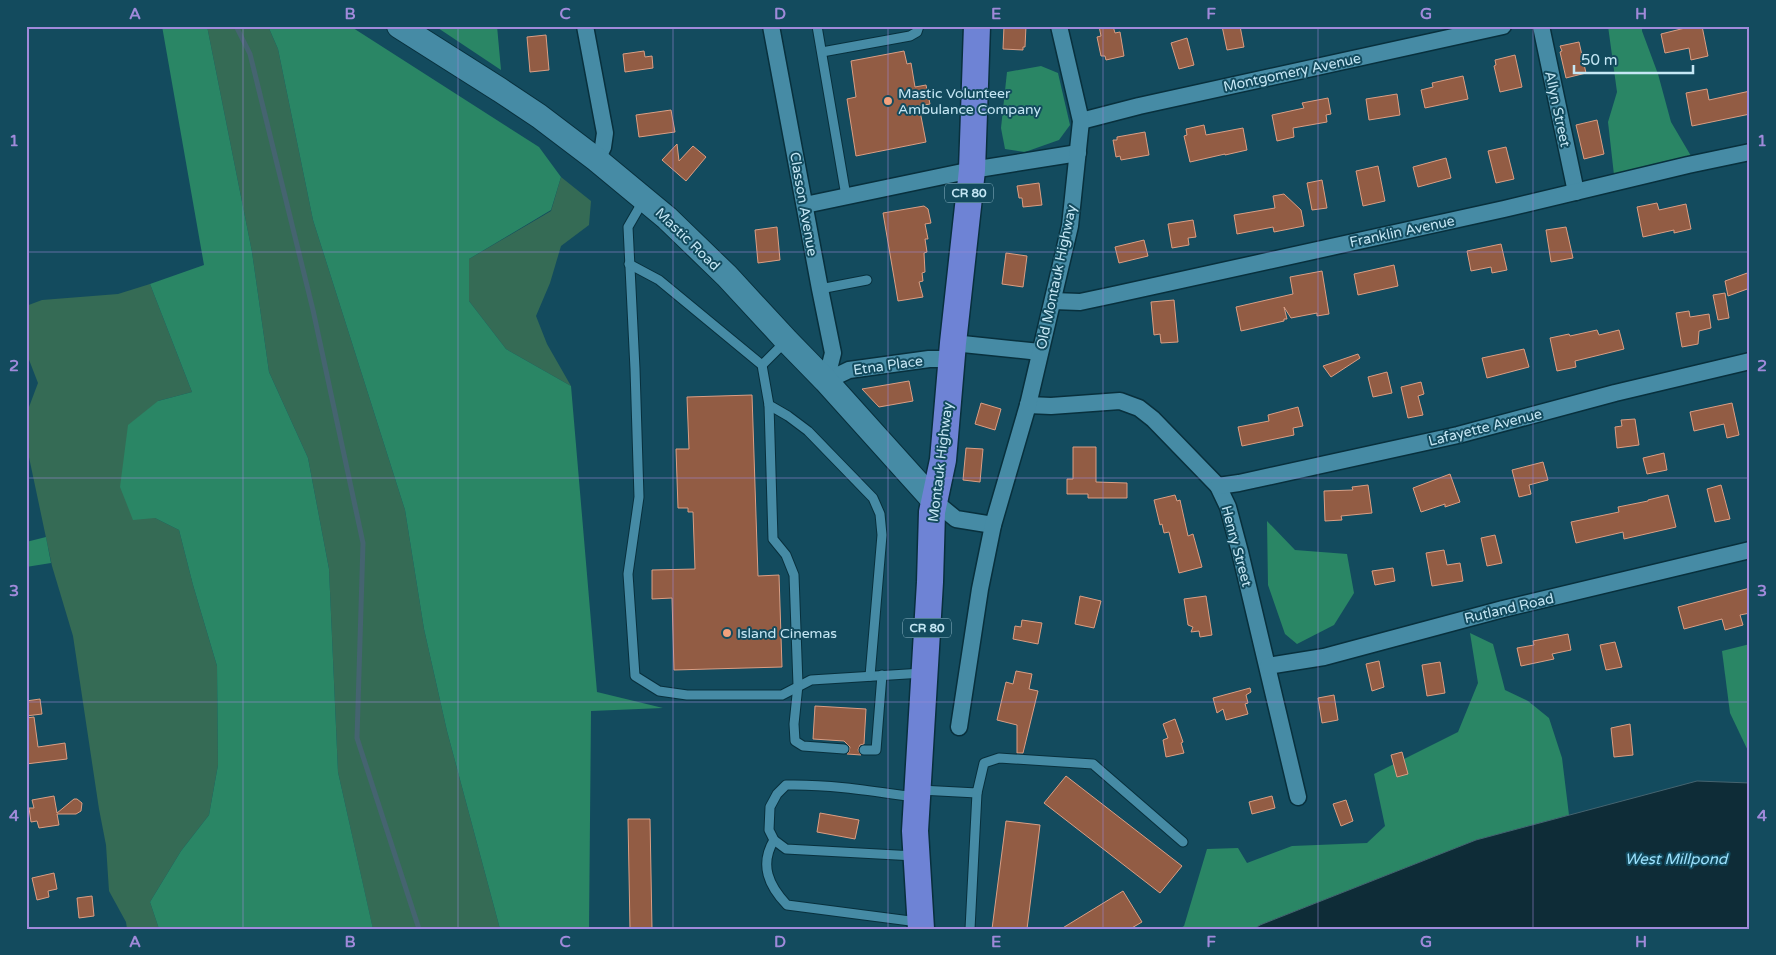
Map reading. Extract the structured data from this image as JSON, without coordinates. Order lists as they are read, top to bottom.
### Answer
{
  "streets": {
    "main road": ["CR 80", "Mastic Road", "Montauk Highway"],
    "street": [
      "Montgomery Avenue",
      "Allyn Street",
      "Classon Avenue",
      "Franklin Avenue",
      "Old Montauk Highway",
      "Etna Place",
      "Lafayette Avenue",
      "Henry Street",
      "Rutland Road"
    ]
  },
  "crossings": [
    ["Montgomery Avenue", "Old Montauk Highway"],
    ["Allyn Street", "Franklin Avenue"],
    ["Classon Avenue", "Mastic Road"],
    ["Classon Avenue", "Etna Place"],
    ["Franklin Avenue", "Old Montauk Highway"],
    ["Mastic Road", "Etna Place"],
    ["Mastic Road", "Montauk Highway"],
    ["Old Montauk Highway", "Etna Place"],
    ["Old Montauk Highway", "Henry Street"],
    ["Etna Place", "Montauk Highway"],
    ["Lafayette Avenue", "Henry Street"],
    ["Henry Street", "Rutland Road"]
  ],
  "water": ["West Millpond"],
  "places": ["Mastic Volunteer Ambulance Company", "Island Cinemas"],
  "scale_bar": "50 m",
  "grid": {
    "columns": [
      "A",
      "B",
      "C",
      "D",
      "E",
      "F",
      "G",
      "H"
    ],
    "rows": [
      "1",
      "2",
      "3",
      "4"
    ]
  }
}
